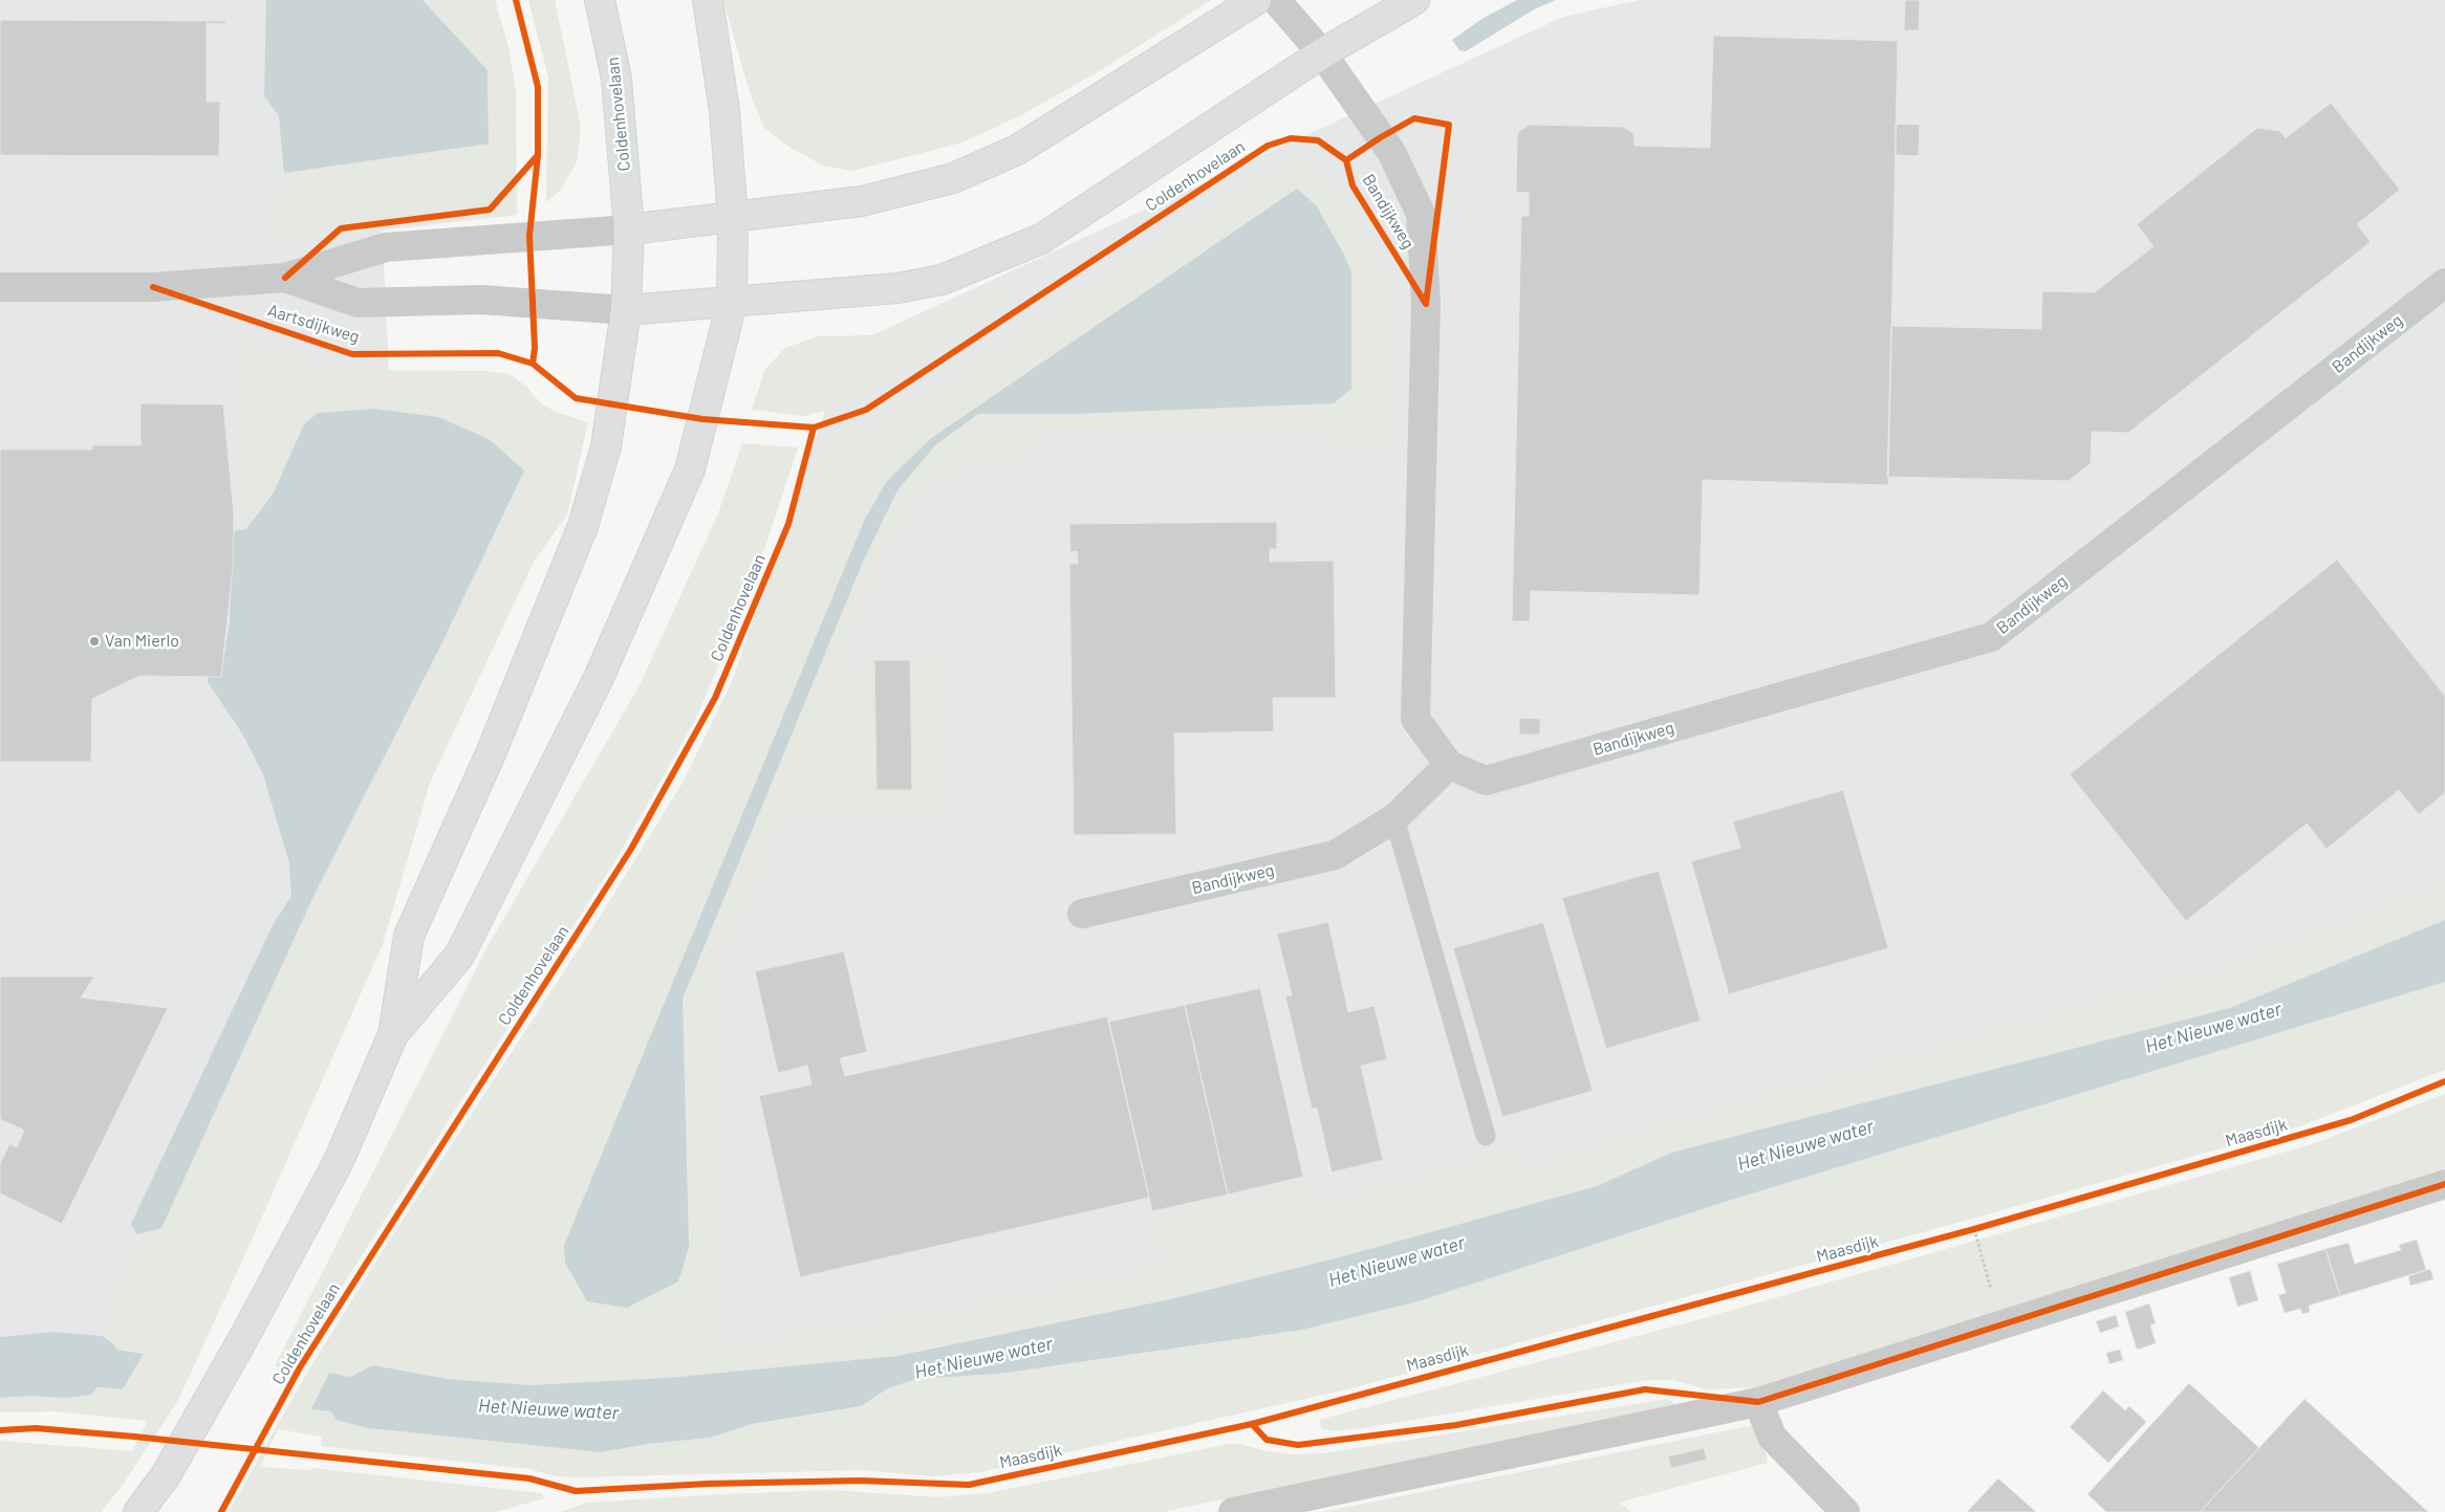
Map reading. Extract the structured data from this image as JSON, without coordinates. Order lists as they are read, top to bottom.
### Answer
{
  "streets": {
    "main road": ["Coldenhovelaan"],
    "street": ["Bandijkweg", "Aartsdijkweg"],
    "cycle path": ["Maasdijk"]
  },
  "crossings": [
    ["Coldenhovelaan", "Bandijkweg"],
    ["Coldenhovelaan", "Aartsdijkweg"]
  ],
  "water": ["Het Nieuwe water"],
  "places": ["Van Mierlo"]
}
